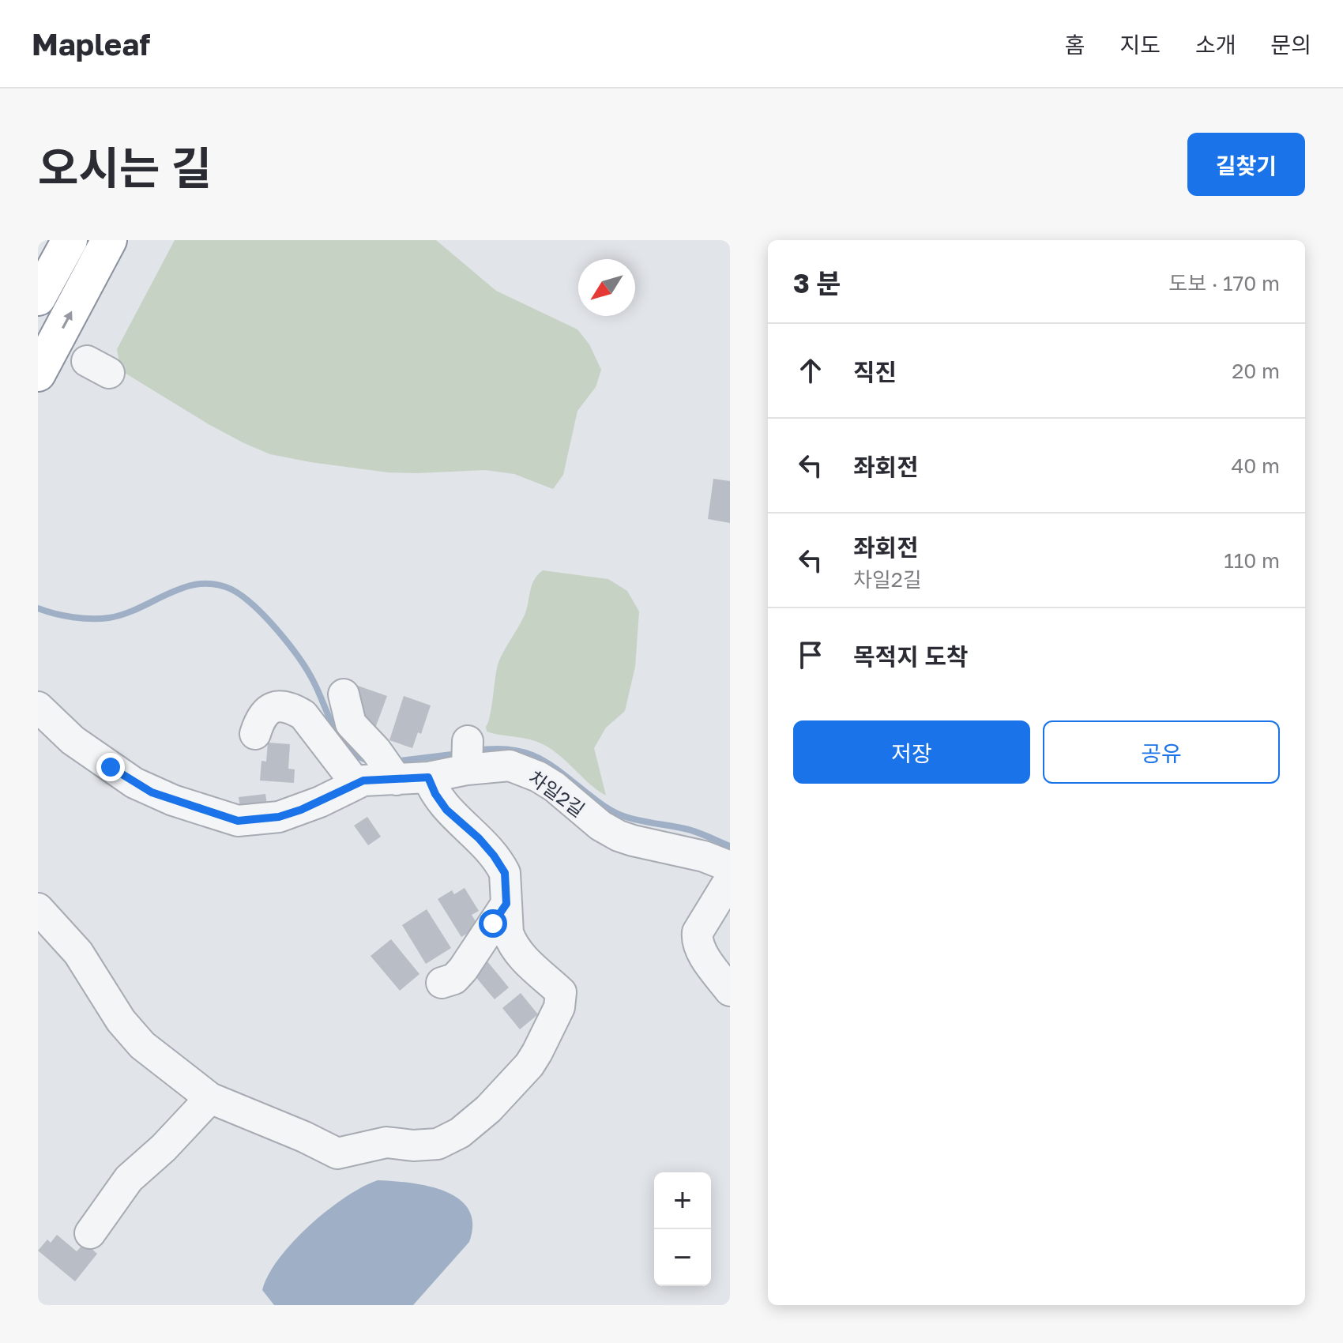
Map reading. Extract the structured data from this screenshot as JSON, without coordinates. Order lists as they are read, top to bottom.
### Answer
{
  "streets": {
    "street": ["차일2길"]
  },
  "north": "bottom left",
  "page": {
    "header": "Mapleaf",
    "nav": [
      "홈",
      "지도",
      "소개",
      "문의"
    ],
    "title": "오시는 길",
    "buttons": [
      "길찾기",
      ["저장", "공유"]
    ],
    "heading": ["3 분", "도보 · 170 m"],
    "list": [
      ["직진", "20 m"],
      ["좌회전", "40 m"],
      ["좌회전", "차일2길", "110 m"],
      "목적지 도착"
    ],
    "map_buttons": ["+", "−"]
  }
}
